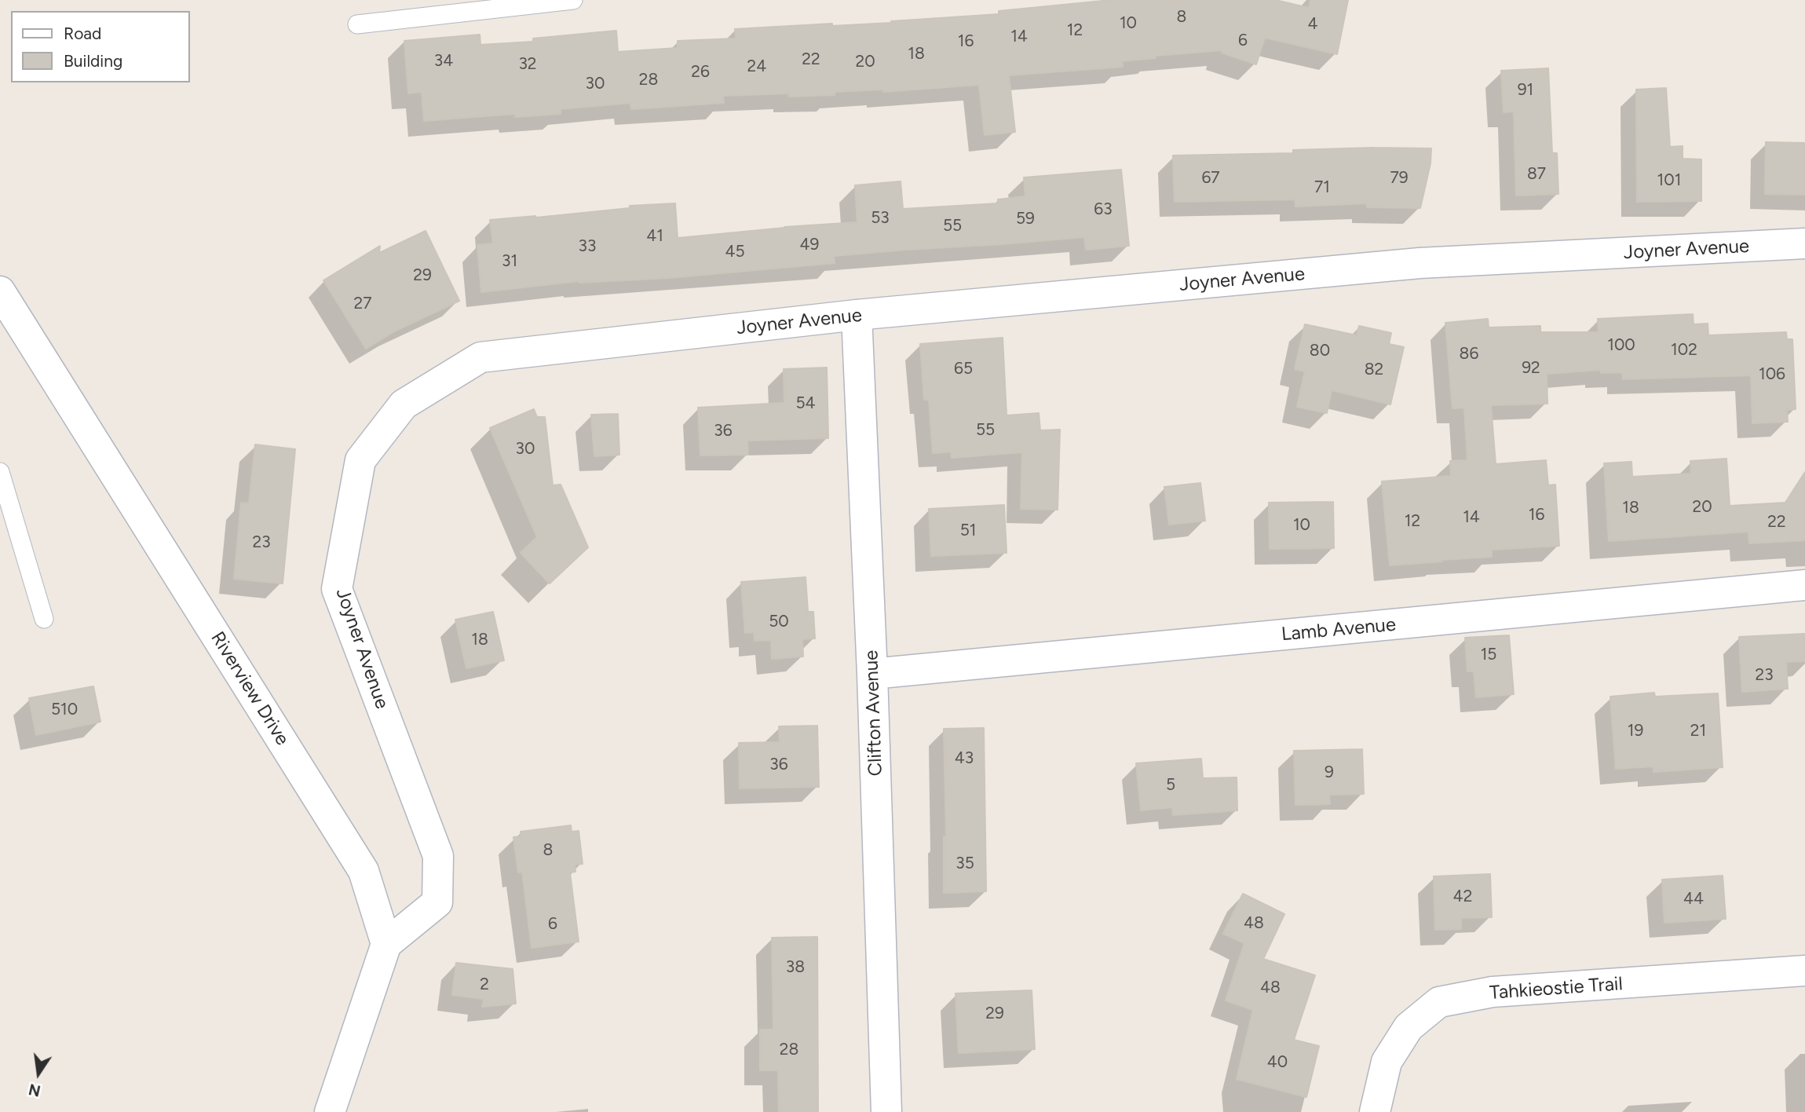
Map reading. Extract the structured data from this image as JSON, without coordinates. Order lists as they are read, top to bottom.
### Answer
{
  "streets": {
    "street": [
      "Joyner Avenue",
      "Lamb Avenue",
      "Riverview Drive",
      "Clifton Avenue",
      "Tahkieostie Trail"
    ]
  },
  "crossings": [
    ["Joyner Avenue", "Riverview Drive"],
    ["Joyner Avenue", "Clifton Avenue"],
    ["Lamb Avenue", "Clifton Avenue"]
  ],
  "house_numbers": [
    "8",
    "10",
    "4",
    "12",
    "14",
    "6",
    "16",
    "18",
    "22",
    "34",
    "20",
    "32",
    "24",
    "26",
    "28",
    "30",
    "91",
    "87",
    "67",
    "79",
    "101",
    "71",
    "63",
    "53",
    "59",
    "55",
    "41",
    "49",
    "33",
    "45",
    "31",
    "29",
    "27",
    "100",
    "102",
    "80",
    "86",
    "92",
    "65",
    "82",
    "106",
    "54",
    "55",
    "36",
    "30",
    "20",
    "18",
    "16",
    "14",
    "12",
    "22",
    "10",
    "51",
    "23",
    "50",
    "18",
    "15",
    "23",
    "510",
    "19",
    "21",
    "43",
    "36",
    "9",
    "5",
    "8",
    "35",
    "42",
    "44",
    "48",
    "6",
    "38",
    "2",
    "48",
    "29",
    "28",
    "40"
  ],
  "legend": ["Road", "Building"],
  "north": "bottom"
}
